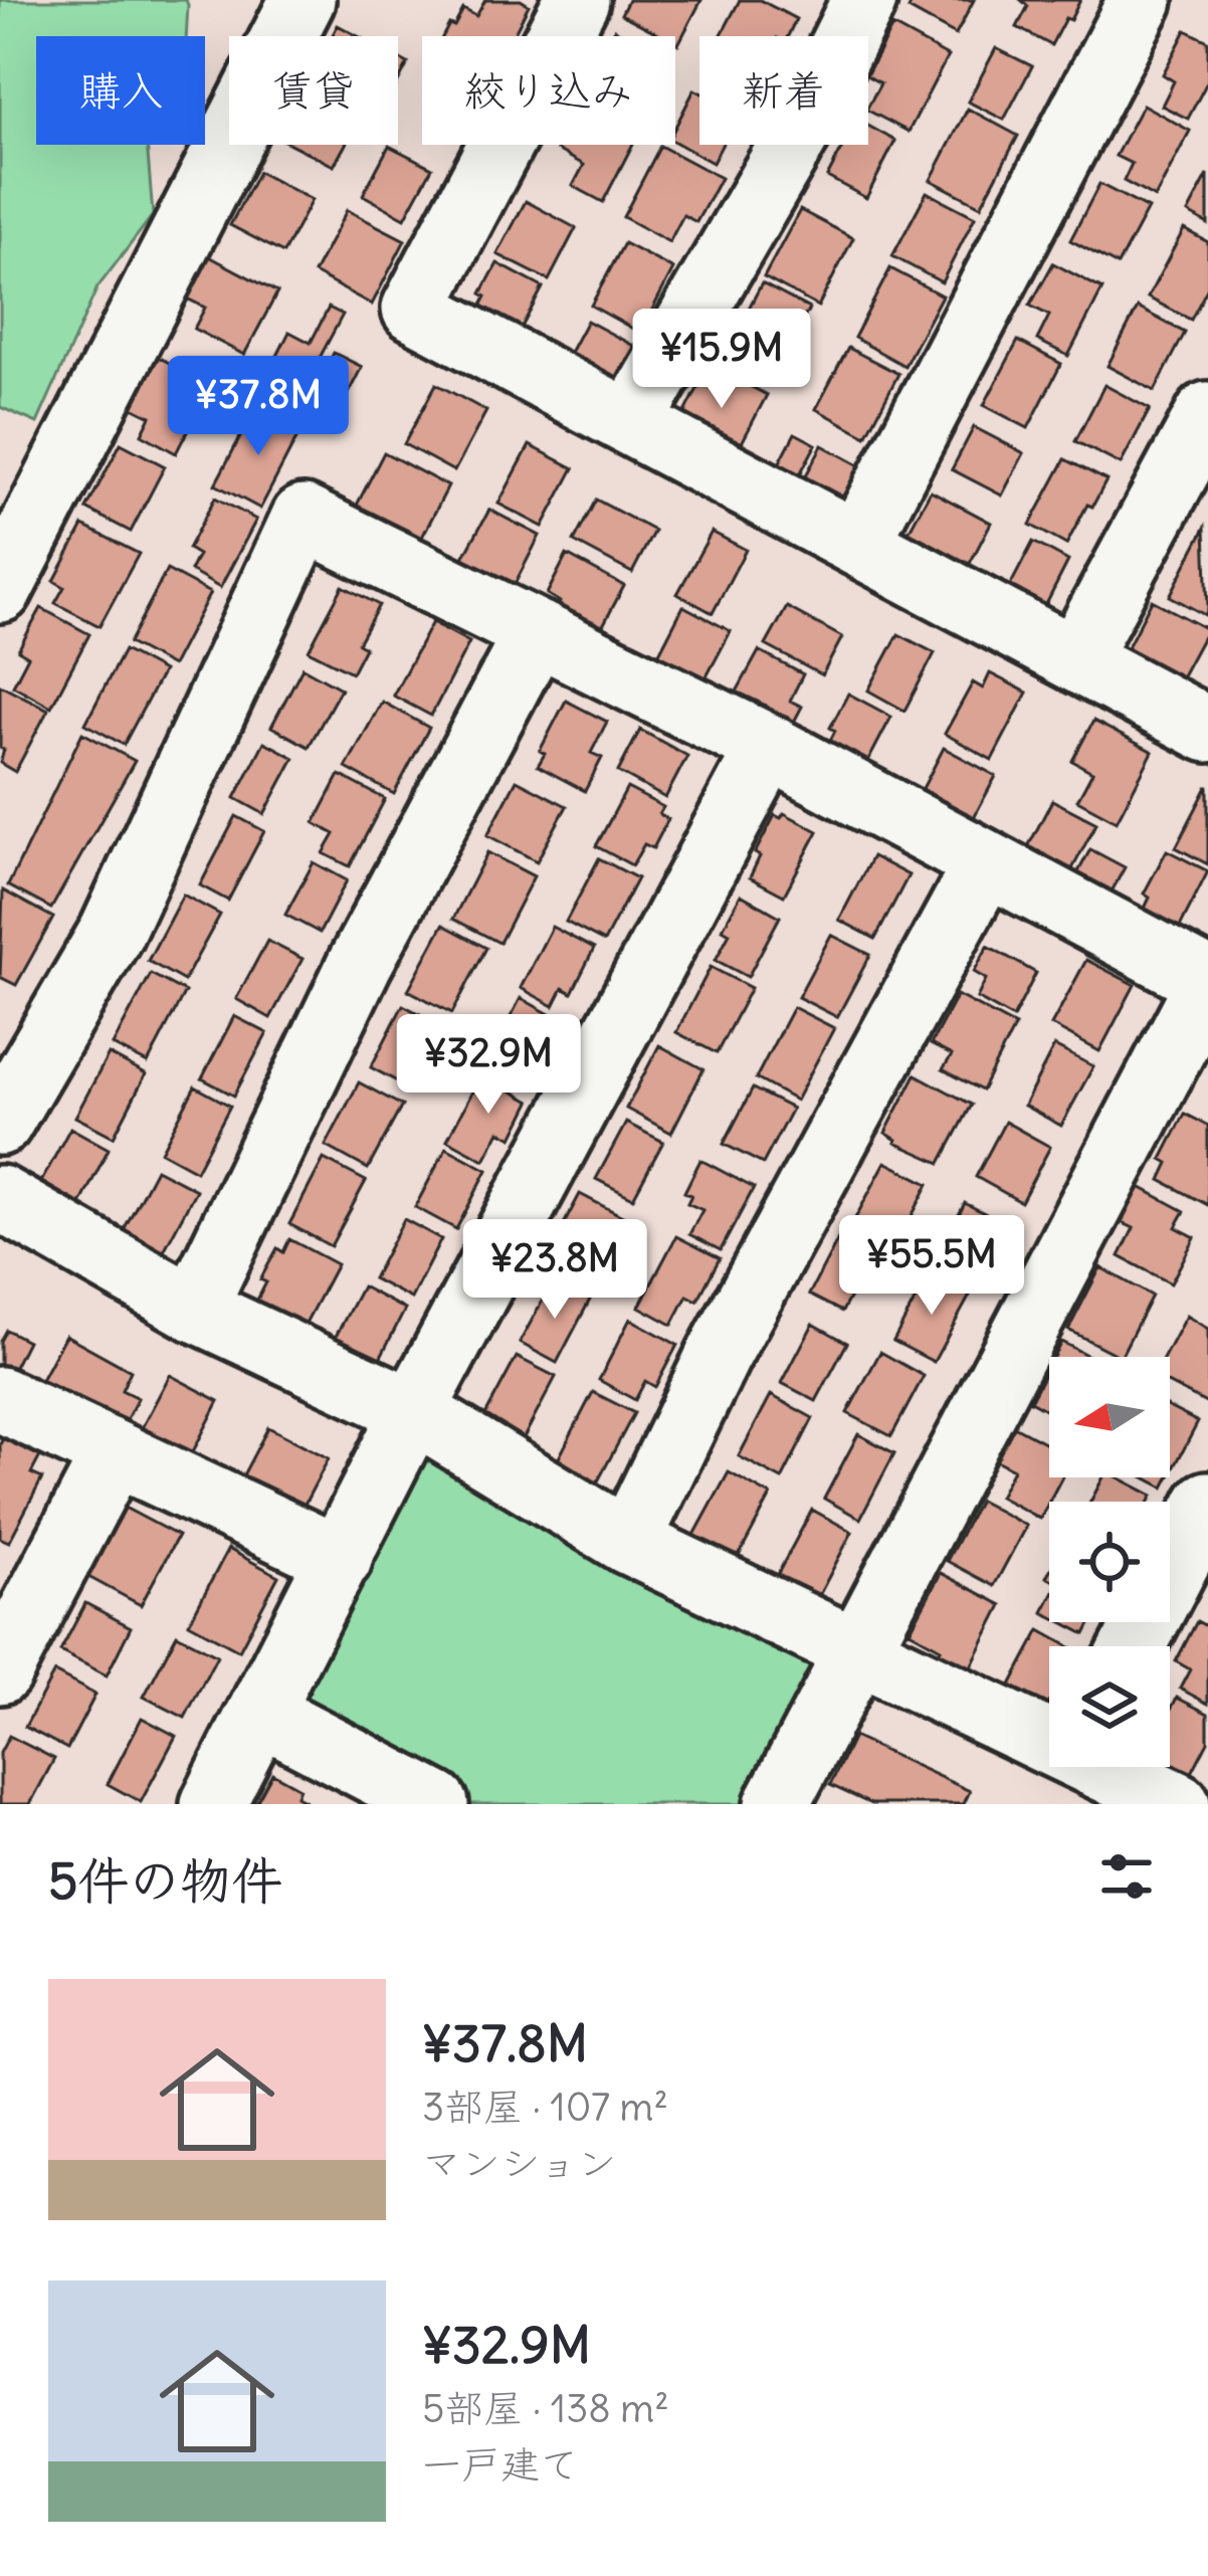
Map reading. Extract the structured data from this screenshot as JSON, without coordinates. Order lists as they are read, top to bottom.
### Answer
{
  "north": "left",
  "page": {
    "chip": [
      "購入",
      "賃貸",
      "絞り込み",
      "新着"
    ],
    "price": [
      "¥15.9M",
      "¥37.8M",
      "¥32.9M",
      "¥55.5M",
      "¥23.8M"
    ],
    "heading": "5件の物件",
    "list": [
      {
        "name": "¥37.8M",
        "note": "3部屋 · 107 m² · マンション"
      },
      {
        "name": "¥32.9M",
        "note": "5部屋 · 138 m² · 一戸建て"
      }
    ]
  }
}
